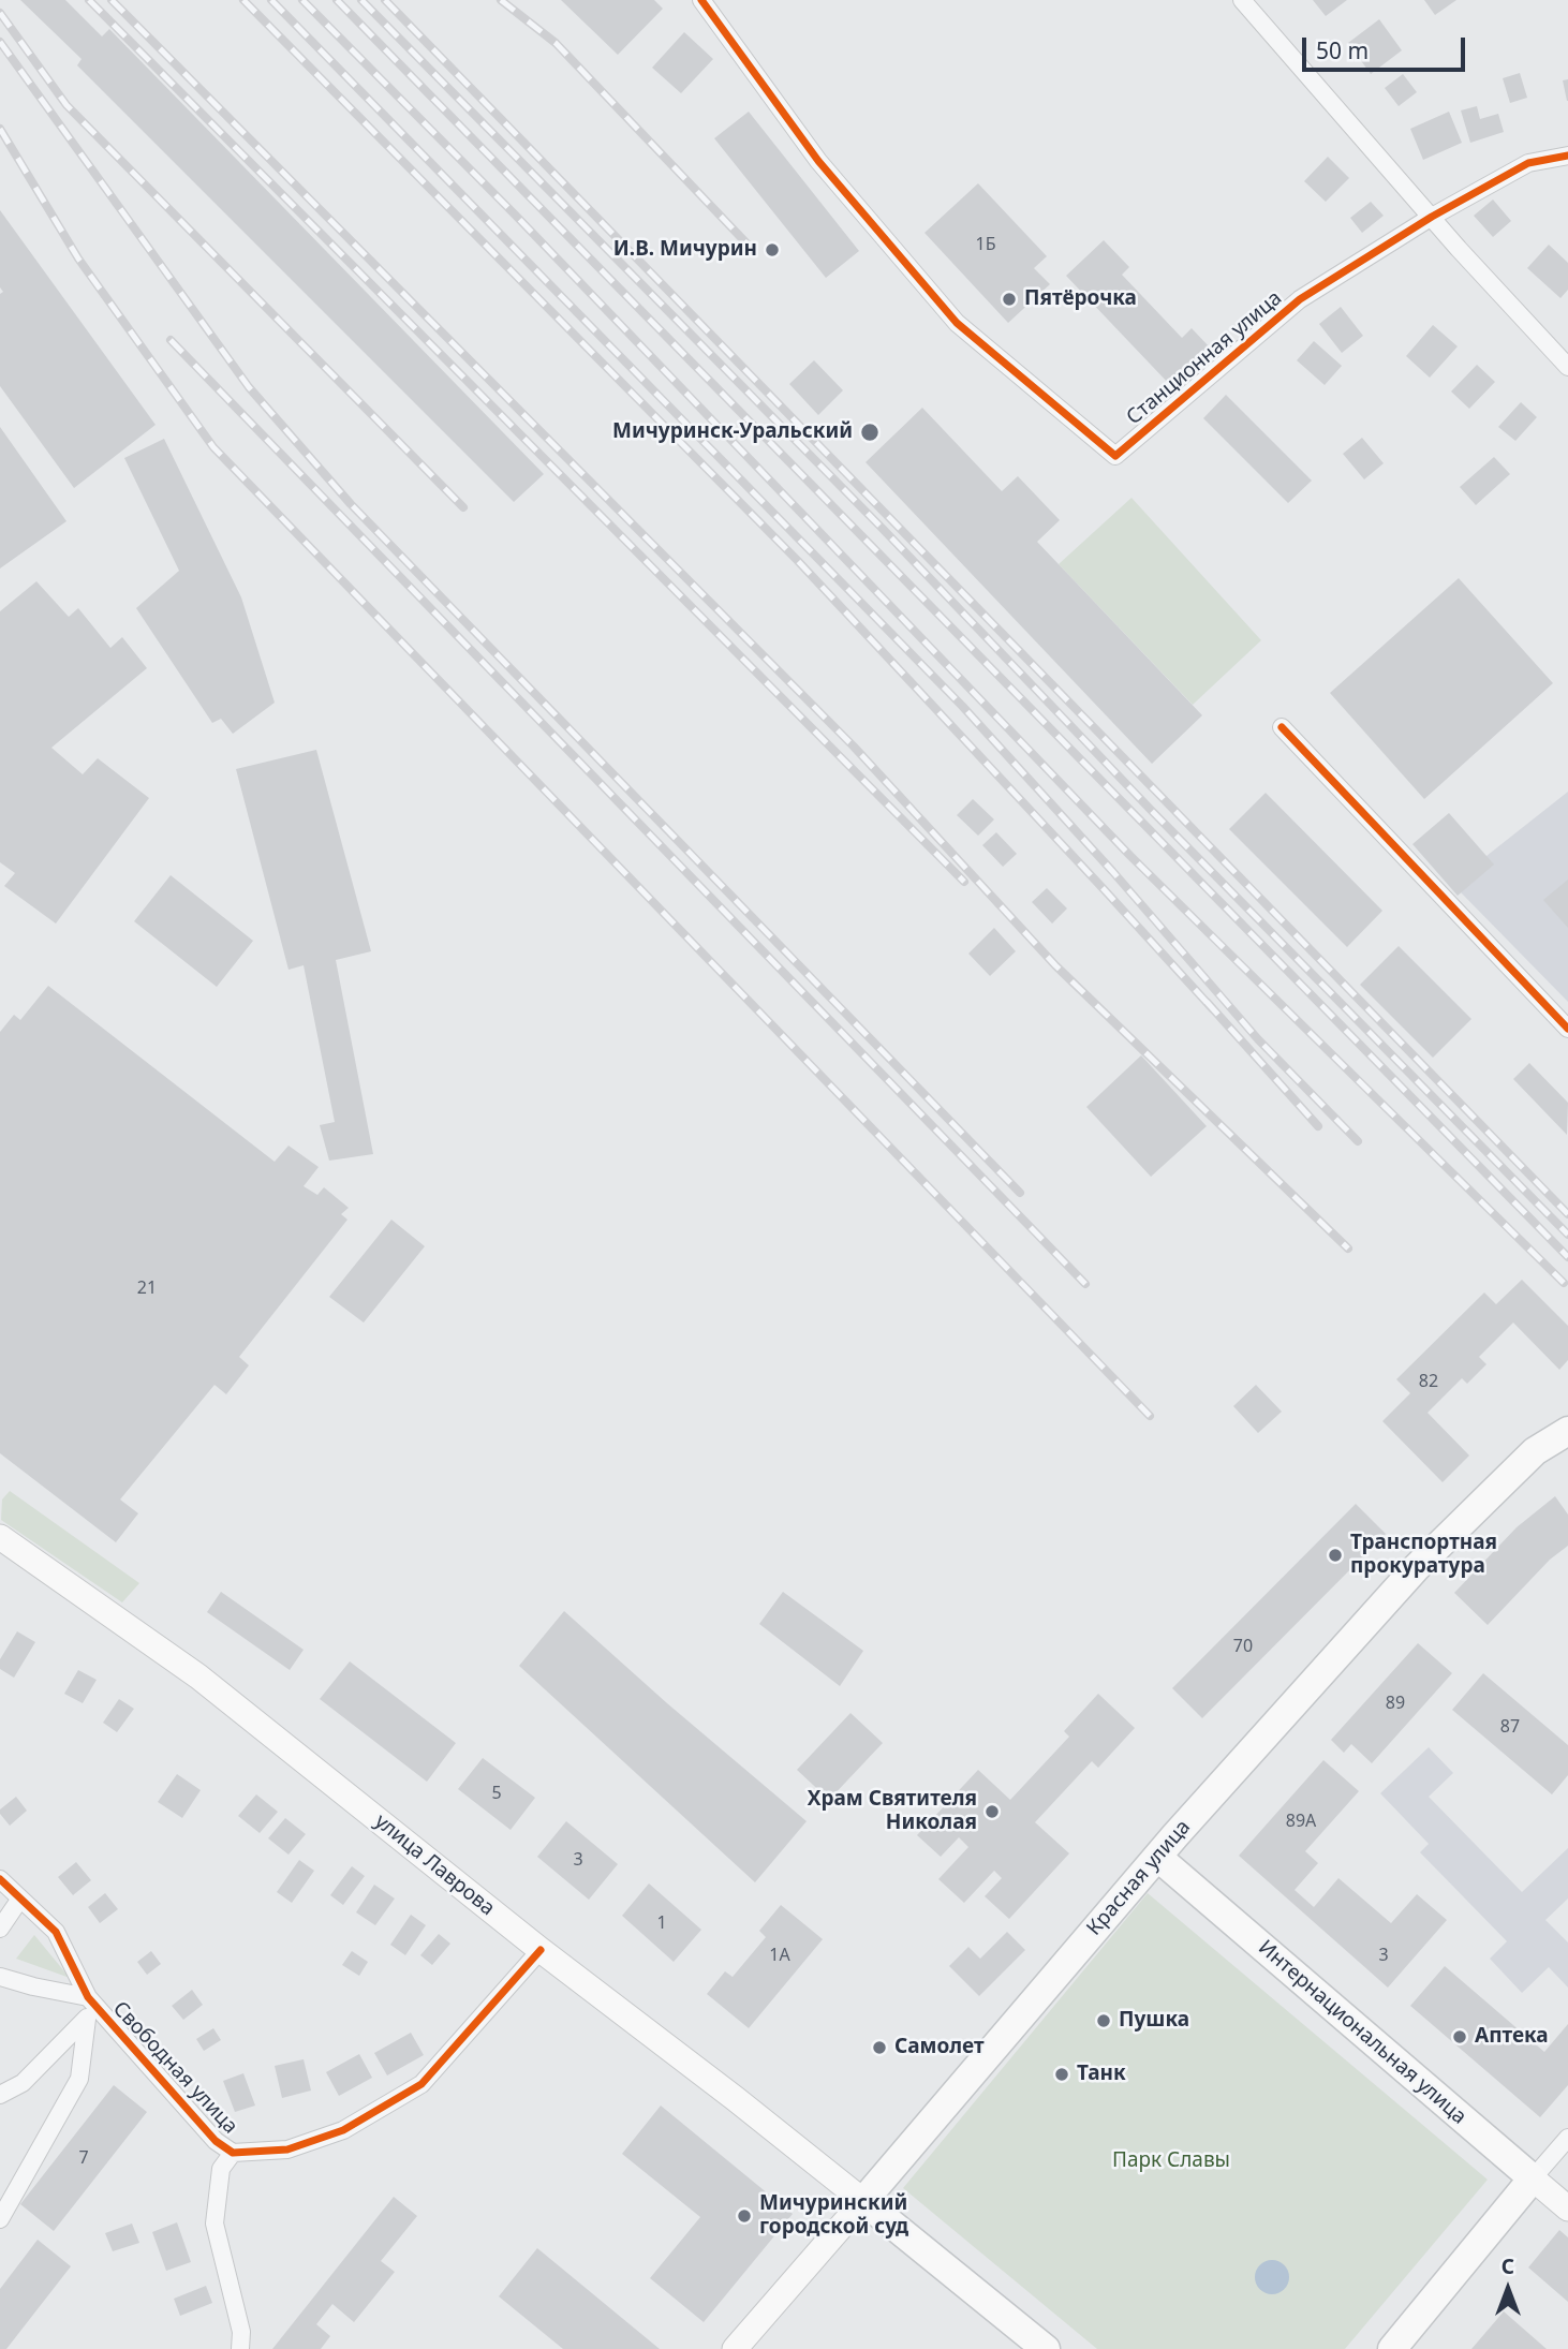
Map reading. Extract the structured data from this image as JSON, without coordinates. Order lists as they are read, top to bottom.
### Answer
{
  "streets": {
    "main road": ["улица Лаврова", "Красная улица", "Интернациональная улица"],
    "street": ["Станционная улица", "Свободная улица"]
  },
  "crossings": [
    ["улица Лаврова", "Красная улица"],
    ["улица Лаврова", "Свободная улица"],
    ["Красная улица", "Интернациональная улица"]
  ],
  "parks": ["Парк Славы"],
  "places": [
    "И.В. Мичурин",
    "Пятёрочка",
    "Мичуринск-Уральский",
    "Транспортная прокуратура",
    "Храм Святителя Николая",
    "Пушка",
    "Аптека",
    "Самолет",
    "Танк",
    "Мичуринский городской суд"
  ],
  "house_numbers": [
    "1Б",
    "21",
    "82",
    "70",
    "89",
    "87",
    "5",
    "89А",
    "3",
    "1",
    "1А",
    "3",
    "7"
  ],
  "scale_bar": "50 m",
  "north": "top"
}
